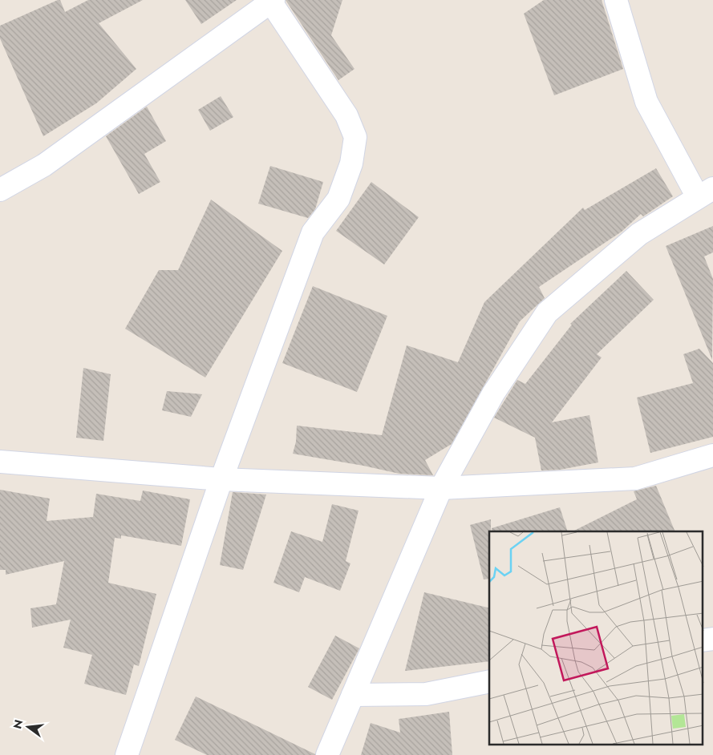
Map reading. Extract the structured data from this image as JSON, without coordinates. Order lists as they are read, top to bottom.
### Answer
{
  "north": "left"
}
